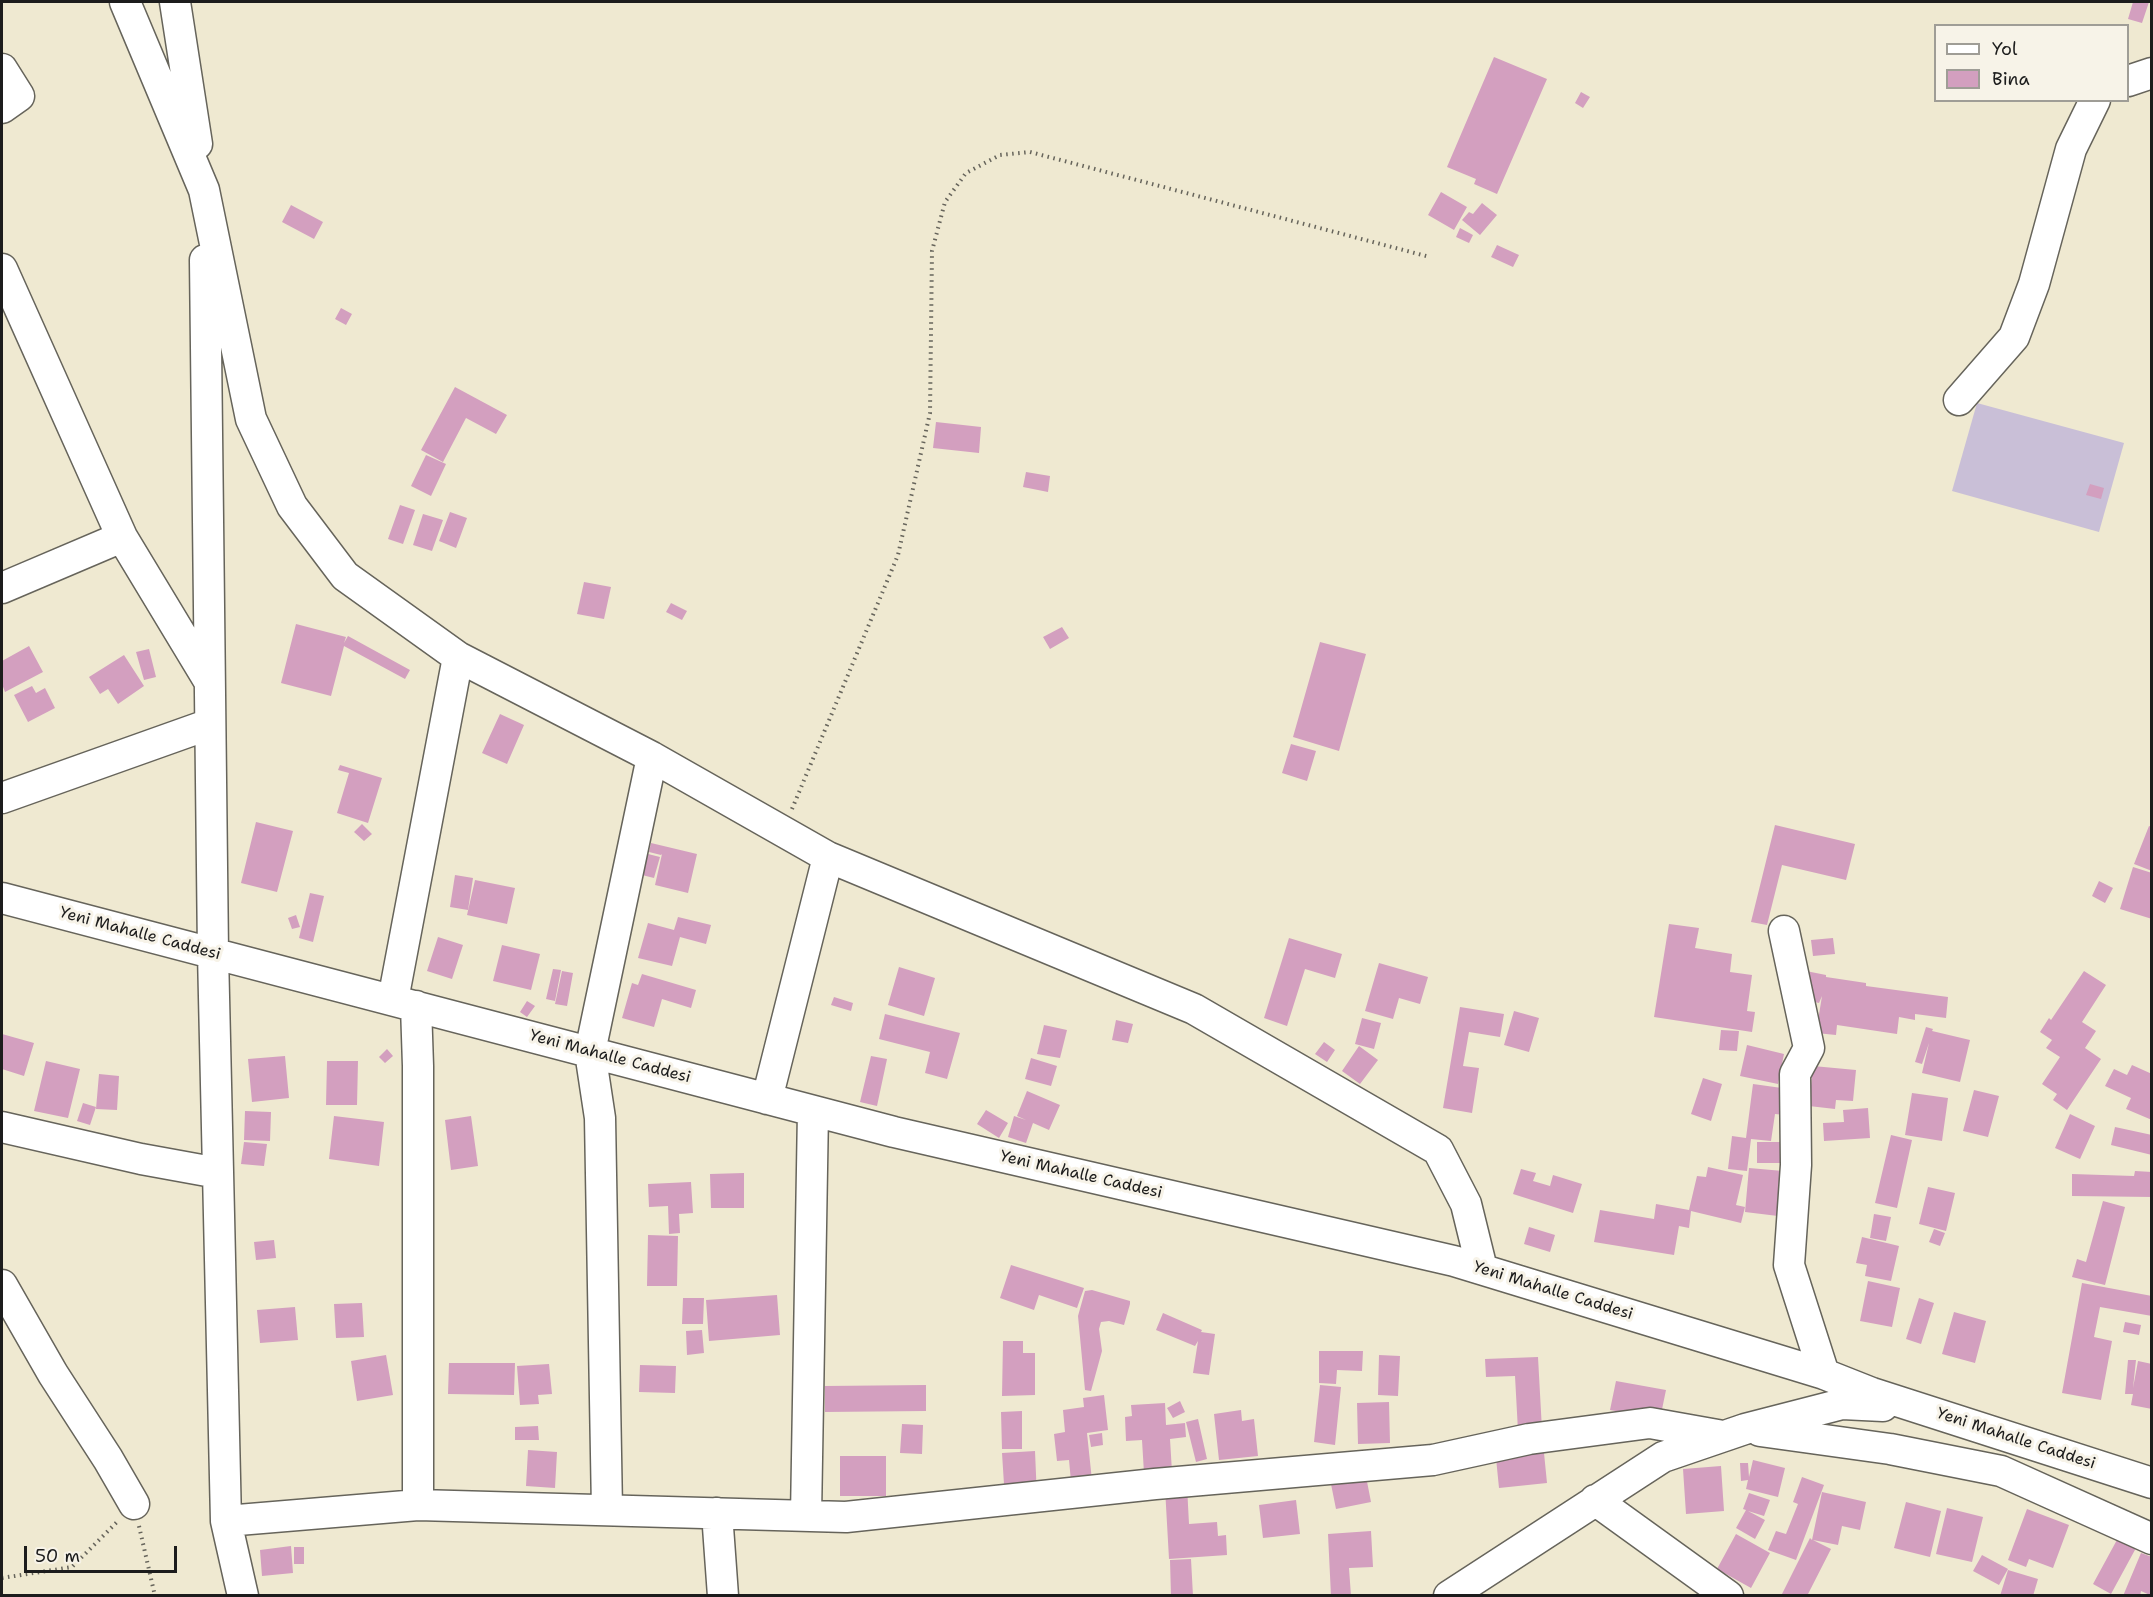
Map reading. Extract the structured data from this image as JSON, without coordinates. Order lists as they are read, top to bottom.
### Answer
{
  "streets": {
    "street": ["Yeni Mahalle Caddesi"]
  },
  "legend": ["Yol", "Bina"],
  "scale_bar": "50 m"
}
